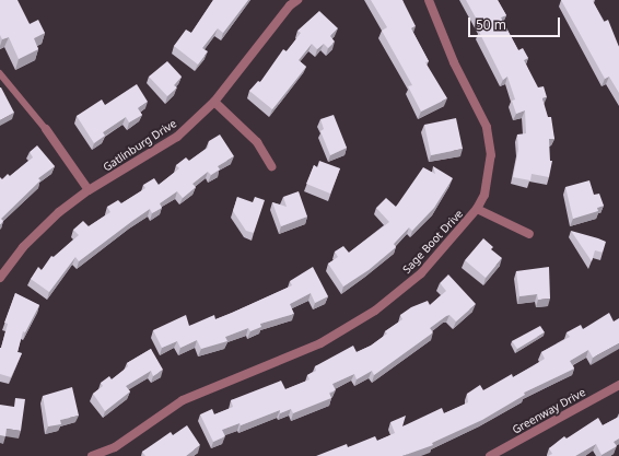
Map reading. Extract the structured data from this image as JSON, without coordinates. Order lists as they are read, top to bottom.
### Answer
{
  "streets": {
    "street": ["Gatlinburg Drive", "Sage Boot Drive", "Greenway Drive"]
  },
  "scale_bar": "50 m"
}
